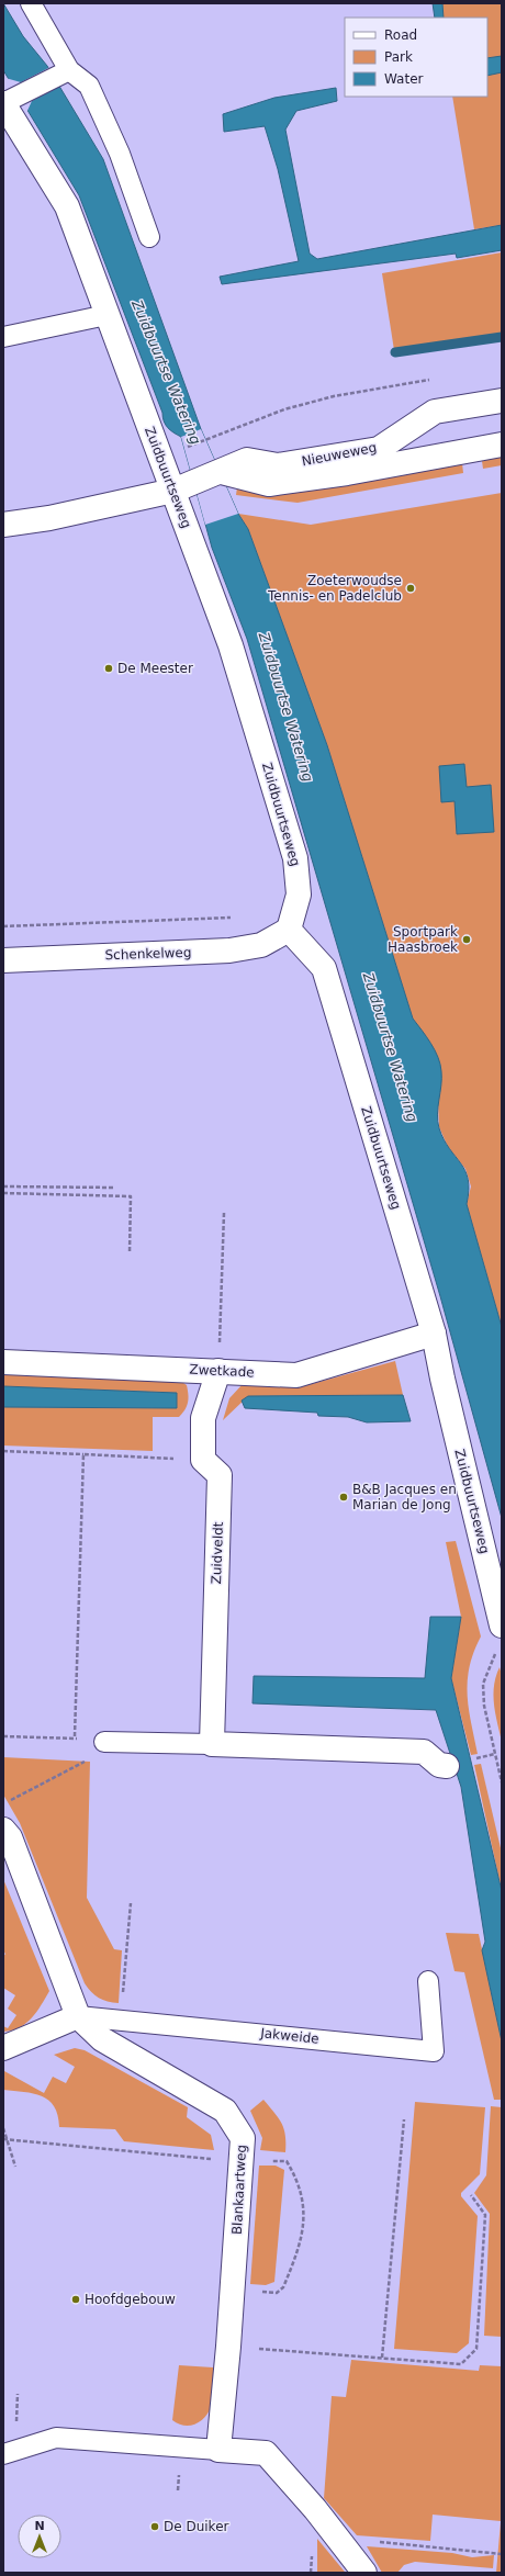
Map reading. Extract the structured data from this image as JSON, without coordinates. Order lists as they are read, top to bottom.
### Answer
{
  "streets": {
    "street": [
      "Nieuweweg",
      "Zuidbuurtseweg",
      "Schenkelweg",
      "Zwetkade",
      "Zuidveldt",
      "Blankaartweg"
    ],
    "lane": ["Jakweide"]
  },
  "crossings": [
    ["Nieuweweg", "Zuidbuurtseweg"],
    ["Zuidbuurtseweg", "Schenkelweg"],
    ["Zuidbuurtseweg", "Zwetkade"],
    ["Jakweide", "Blankaartweg"]
  ],
  "water": ["Zuidbuurtse Watering"],
  "places": [
    "Zoeterwoudse Tennis- en Padelclub",
    "De Meester",
    "Sportpark Haasbroek",
    "B&B Jacques en Marian de Jong",
    "Hoofdgebouw",
    "De Duiker"
  ],
  "legend": ["Road", "Park", "Water"],
  "north": "top"
}
